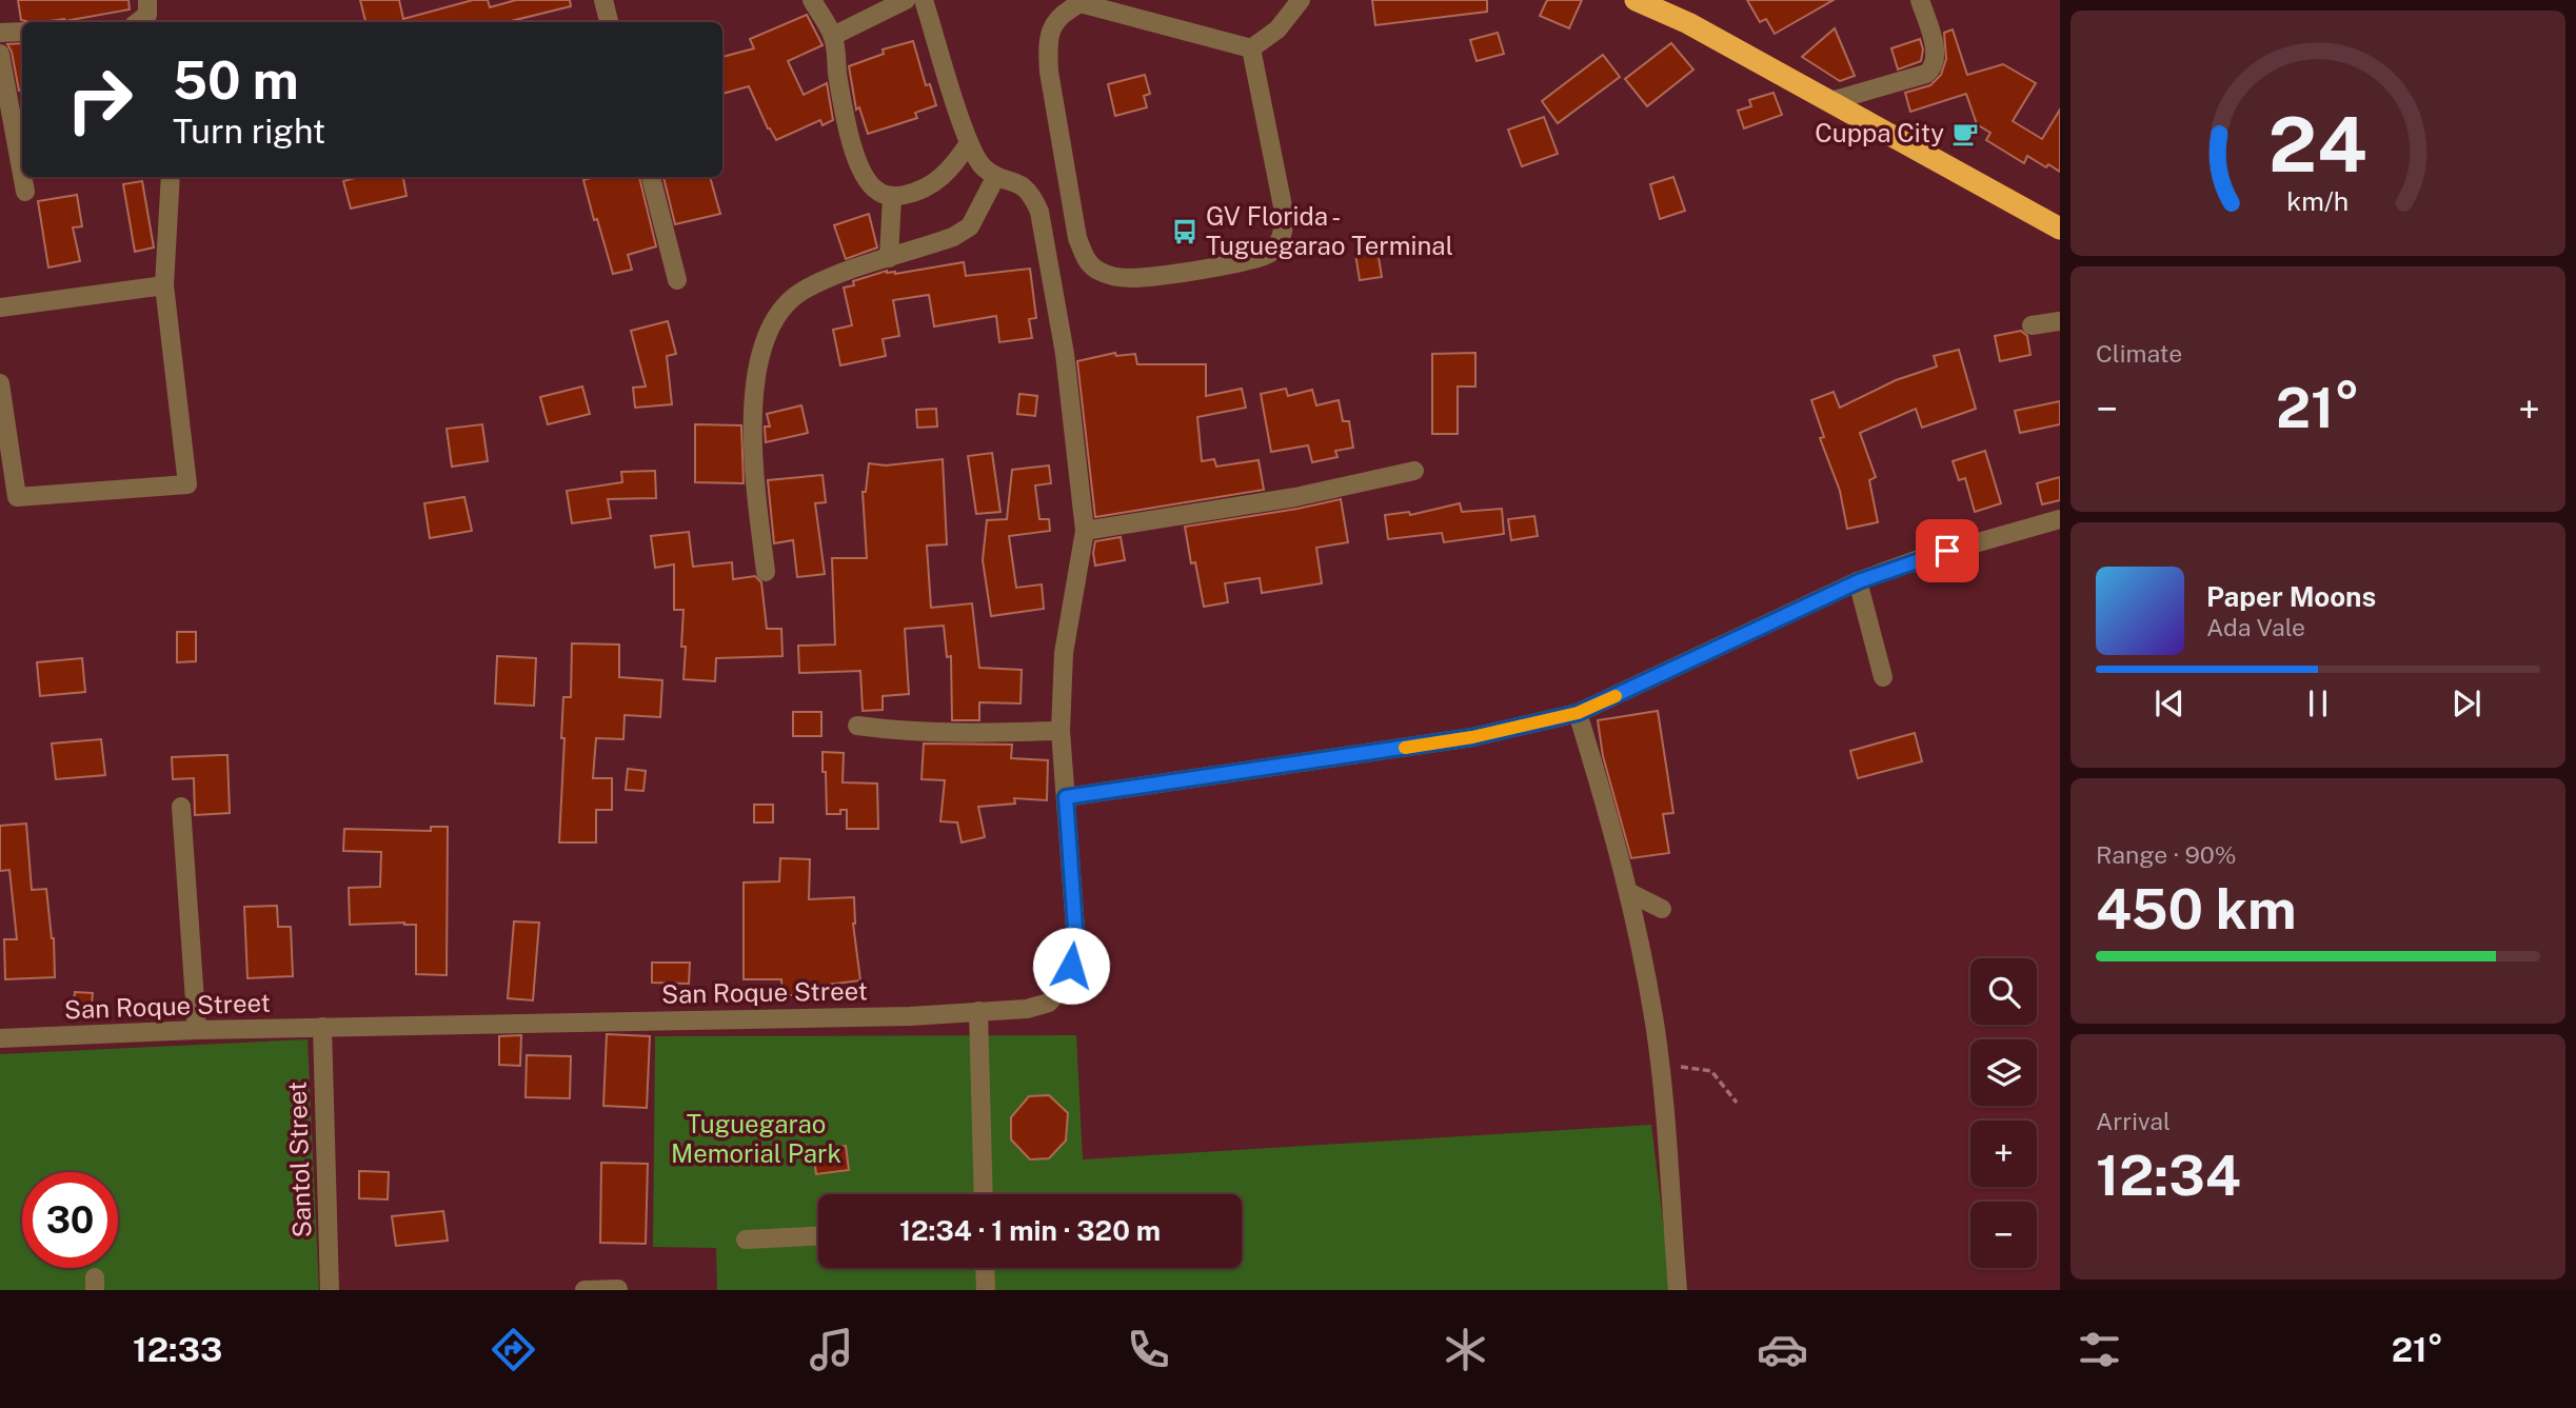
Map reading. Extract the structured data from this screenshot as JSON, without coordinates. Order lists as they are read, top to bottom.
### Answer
{
  "streets": {
    "street": ["San Roque Street", "Santol Street"]
  },
  "crossings": [
    ["San Roque Street", "Santol Street"]
  ],
  "parks": ["Tuguegarao Memorial Park"],
  "places": {
    "cafe": ["Cuppa City"],
    "bus stop": ["GV Florida - Tuguegarao Terminal"]
  },
  "page": {
    "turn": ["50 m", "Turn right"],
    "tile": [
      "Climate",
      ["Range · 90%", "450 km"],
      ["Arrival", "12:34"]
    ],
    "heat": ["−", "21°", "+"],
    "song": ["Paper Moons", "Ada Vale"],
    "map_buttons": ["+", "−"],
    "limit": "30",
    "trip": "12:34 · 1 min · 320 m",
    "tabs": ["12:33", "21°"],
    "gauge": ["24", "km/h"]
  }
}
